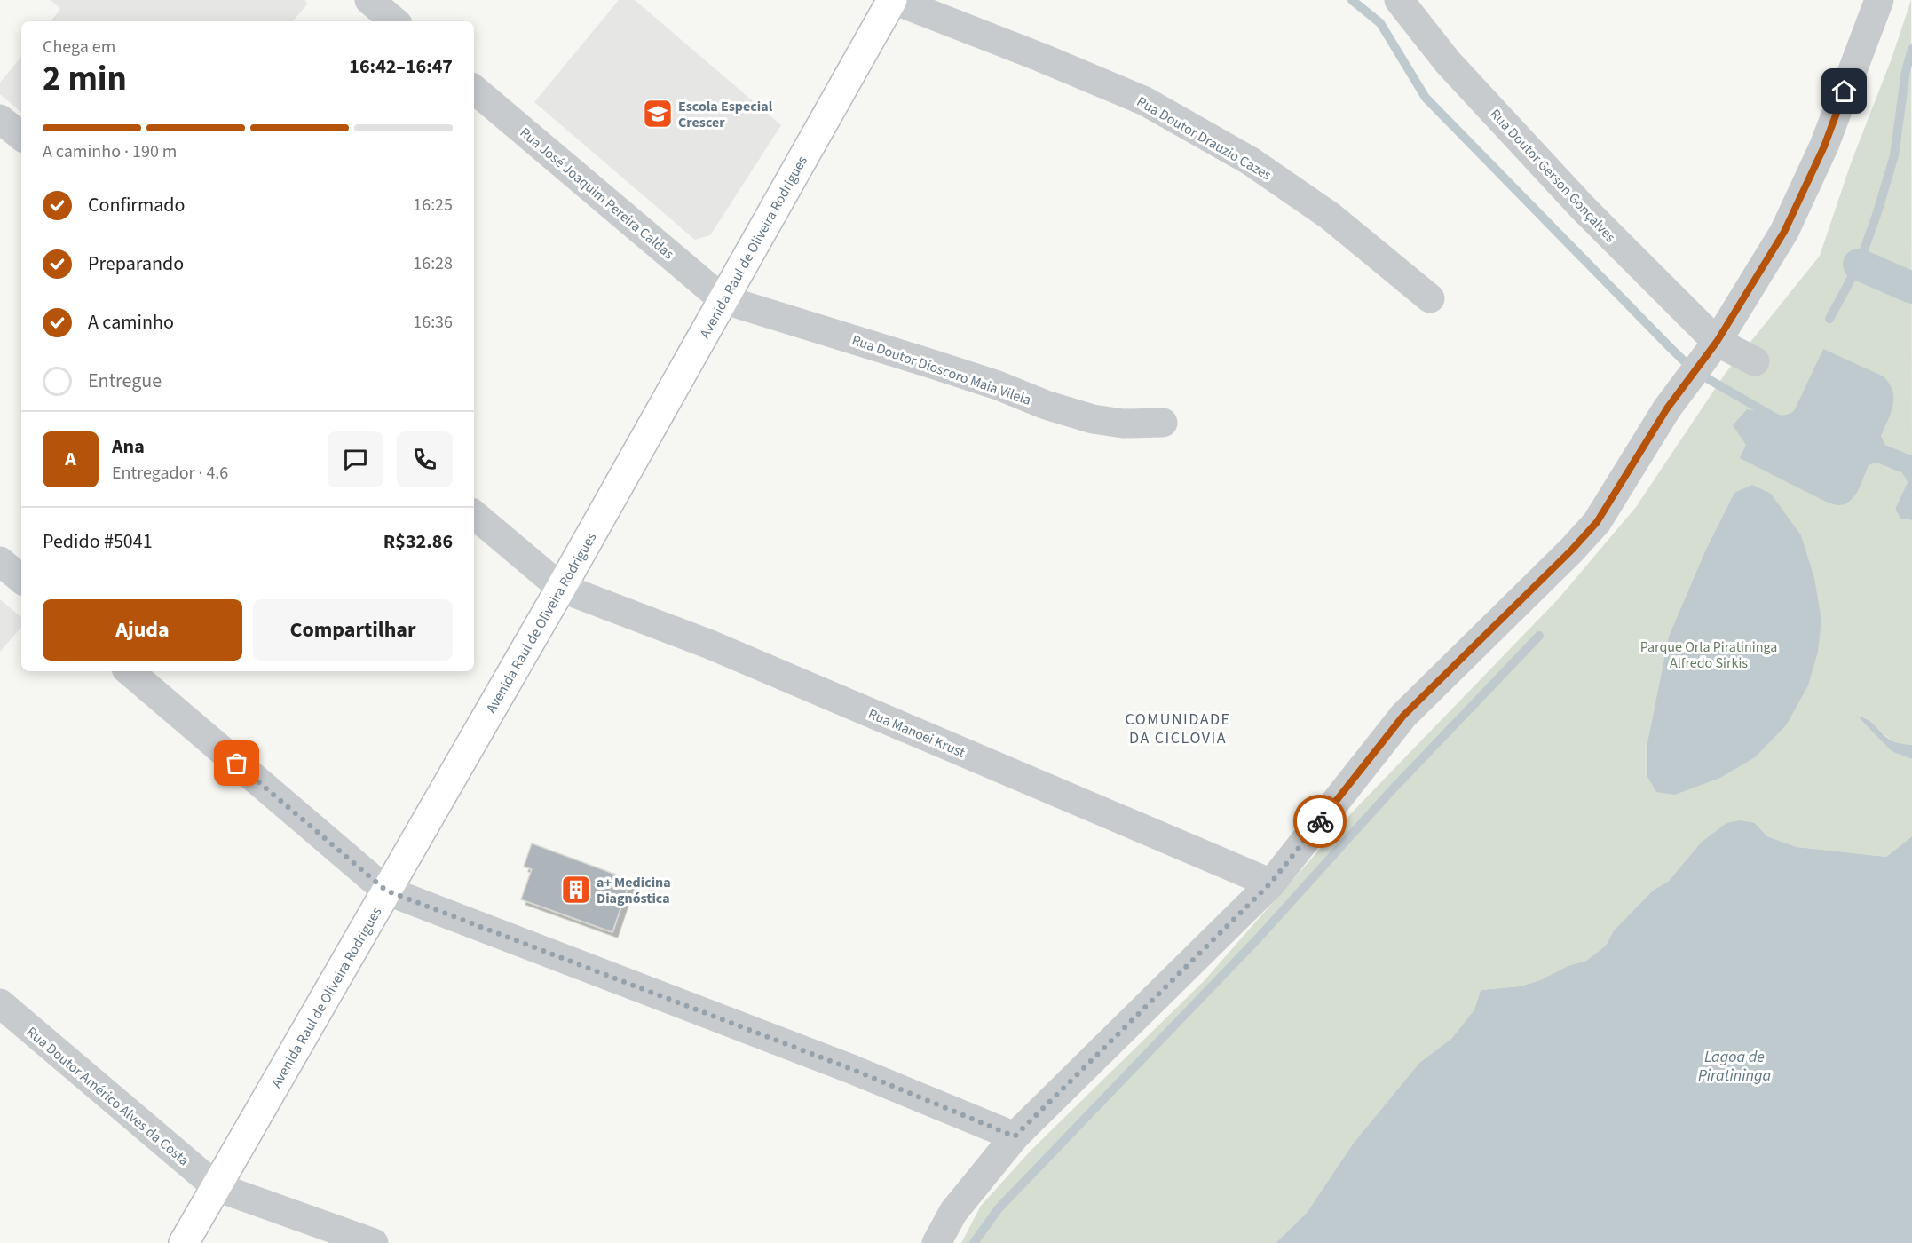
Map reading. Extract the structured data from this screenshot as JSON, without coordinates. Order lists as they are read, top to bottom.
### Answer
{
  "streets": {
    "main road": ["Avenida Raul de Oliveira Rodrigues"],
    "street": [
      "Rua Doutor Drauzio Cazes",
      "Rua Doutor Gerson Gonçalves",
      "Rua José Joaquim Pereira Caldas",
      "Rua Doutor Dioscoro Maia Vilela",
      "Rua Manoei Krust",
      "Rua Doutor Américo Alves da Costa"
    ]
  },
  "crossings": [
    ["Rua Doutor Drauzio Cazes", "Avenida Raul de Oliveira Rodrigues"],
    ["Rua José Joaquim Pereira Caldas", "Avenida Raul de Oliveira Rodrigues"],
    ["Rua José Joaquim Pereira Caldas", "Rua Doutor Dioscoro Maia Vilela"],
    ["Avenida Raul de Oliveira Rodrigues", "Rua Doutor Dioscoro Maia Vilela"],
    ["Avenida Raul de Oliveira Rodrigues", "Rua Manoei Krust"],
    ["Avenida Raul de Oliveira Rodrigues", "Rua Doutor Américo Alves da Costa"]
  ],
  "districts": ["COMUNIDADE DA CICLOVIA"],
  "water": ["Lagoa de Piratininga"],
  "parks": ["Parque Orla Piratininga Alfredo Sirkis"],
  "places": {
    "school or university": ["Escola Especial Crescer"],
    "building": ["a+ Medicina Diagnóstica"]
  },
  "page": {
    "heading": ["2 min", "Chega em", "16:42–16:47"],
    "panel": [
      "Ana",
      "Entregador · 4.6",
      "Pedido #5041",
      "R$32.86"
    ],
    "bar": "A caminho · 190 m",
    "list": [
      ["Confirmado", "16:25"],
      ["Preparando", "16:28"],
      ["A caminho", "16:36"],
      "Entregue"
    ],
    "round": "A",
    "buttons": ["Ajuda", "Compartilhar"]
  }
}
